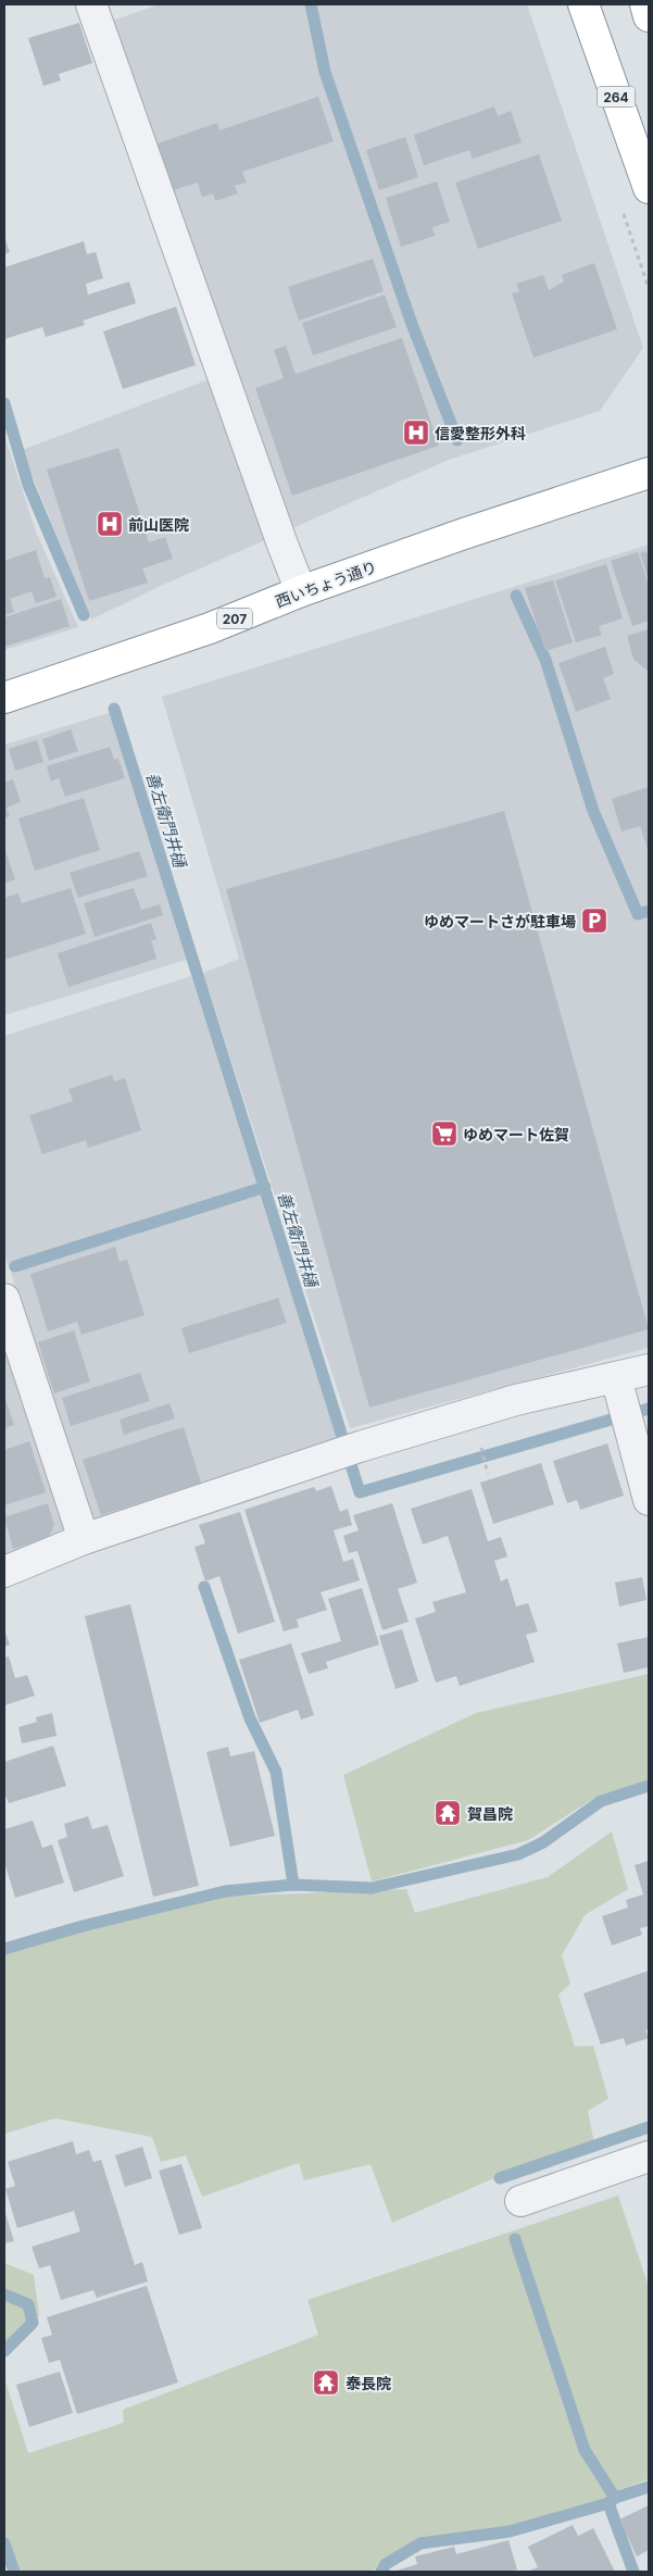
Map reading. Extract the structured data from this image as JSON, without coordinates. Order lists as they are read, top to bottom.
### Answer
{
  "streets": {
    "highway": ["264", "西いちょう通り", "207"]
  },
  "water": ["善左衛門井樋"],
  "places": {
    "hospital": ["信愛整形外科", "前山医院"],
    "parking": ["ゆめマートさが駐車場"],
    "supermarket": ["ゆめマート佐賀"],
    "temple": ["賀昌院", "泰長院"]
  }
}
